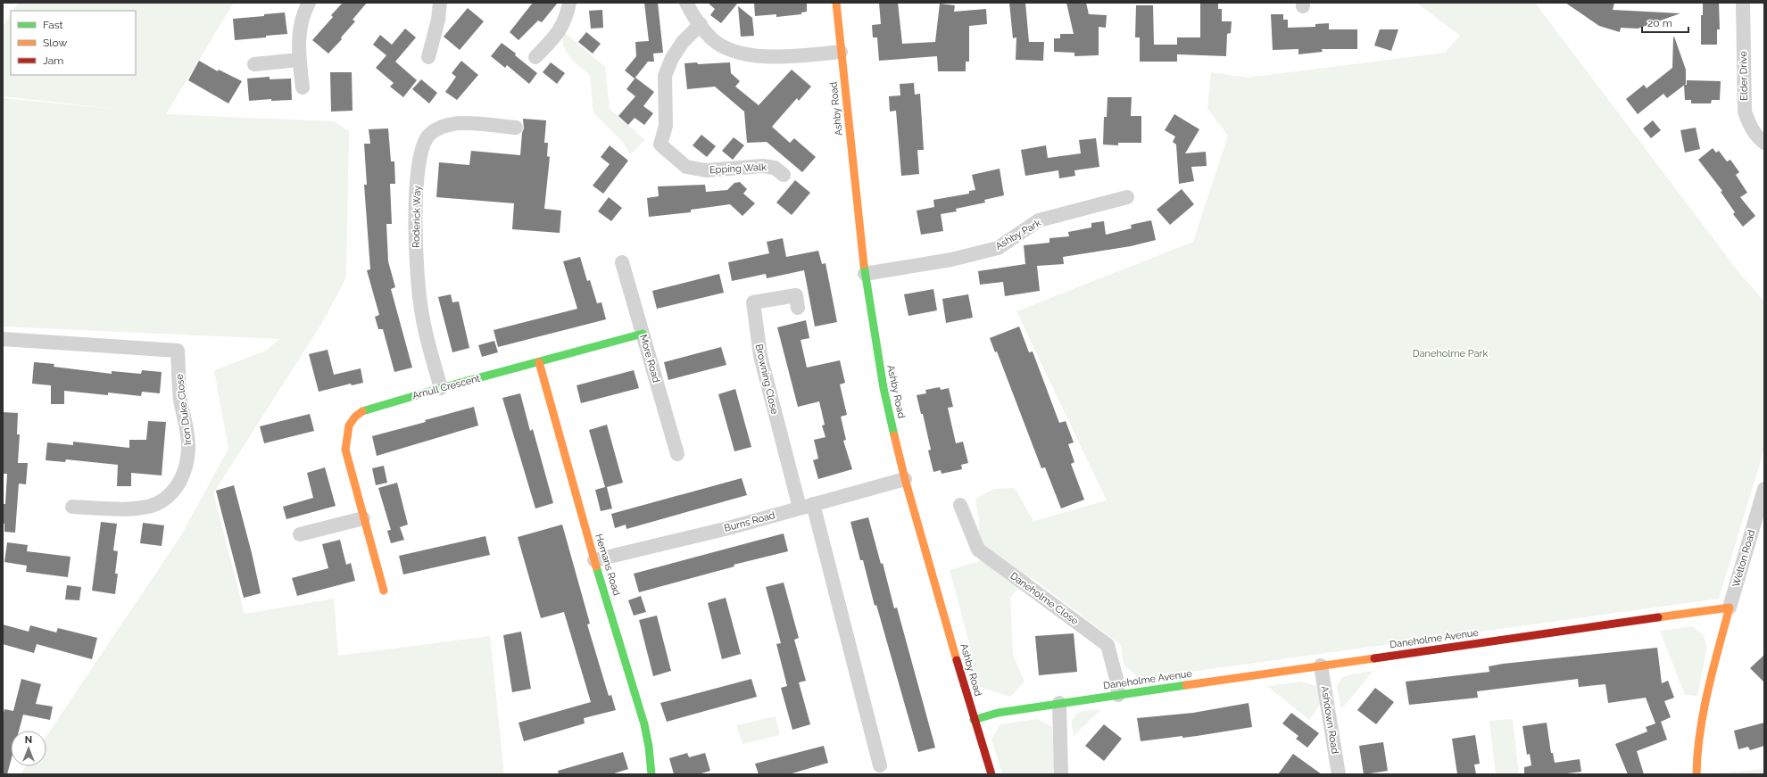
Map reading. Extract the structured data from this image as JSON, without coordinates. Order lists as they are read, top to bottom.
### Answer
{
  "streets": {
    "street": [
      "Elder Drive",
      "Ashby Road",
      "Epping Walk",
      "Roderick Way",
      "Ashby Park",
      "More Road",
      "Browning Close",
      "Arnull Crescent",
      "Iron Duke Close",
      "Burns Road",
      "Welton Road",
      "Hemans Road",
      "Daneholme Close",
      "Daneholme Avenue",
      "Ashdown Road"
    ]
  },
  "crossings": [
    ["Ashby Road", "Ashby Park"],
    ["Ashby Road", "Burns Road"],
    ["Ashby Road", "Daneholme Avenue"],
    ["Roderick Way", "Arnull Crescent"],
    ["More Road", "Arnull Crescent"],
    ["Browning Close", "Burns Road"],
    ["Arnull Crescent", "Hemans Road"],
    ["Burns Road", "Hemans Road"],
    ["Welton Road", "Daneholme Avenue"],
    ["Daneholme Close", "Daneholme Avenue"],
    ["Daneholme Avenue", "Ashdown Road"]
  ],
  "parks": ["Daneholme Park"],
  "legend": ["Fast", "Slow", "Jam"],
  "scale_bar": "20 m",
  "north": "top"
}
